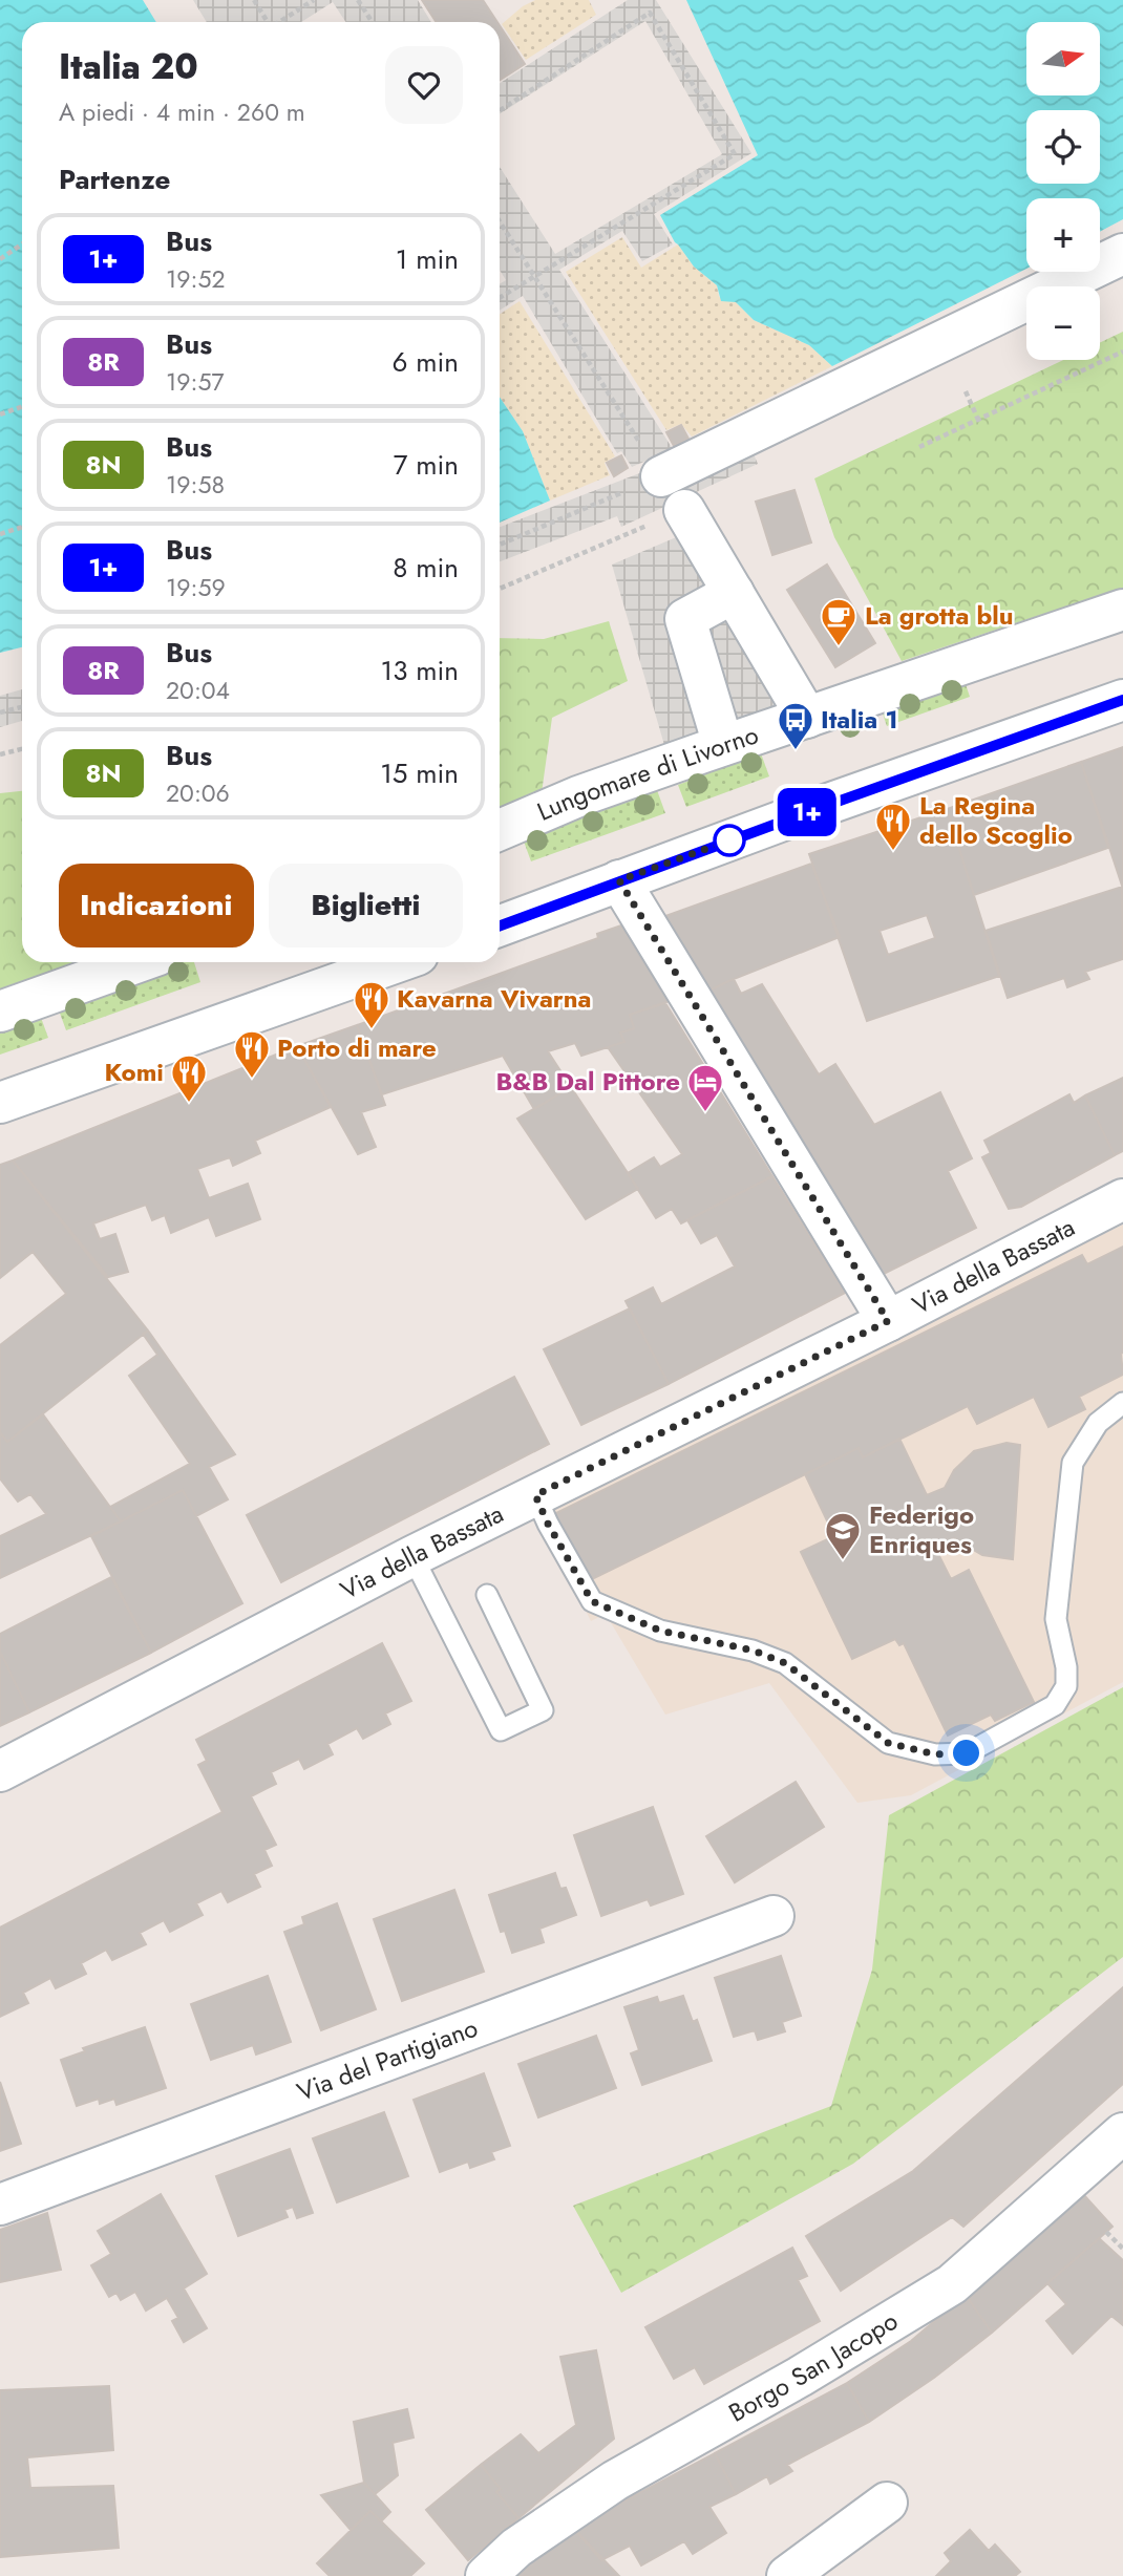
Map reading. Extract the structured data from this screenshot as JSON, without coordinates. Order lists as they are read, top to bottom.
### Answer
{
  "streets": {
    "street": [
      "Lungomare di Livorno",
      "Via della Bassata",
      "Via del Partigiano",
      "Borgo San Jacopo"
    ]
  },
  "places": {
    "cafe": ["La grotta blu"],
    "bus stop": ["Italia 1"],
    "restaurant": [
      "La Regina dello Scoglio",
      "Kavarna Vivarna",
      "Porto di mare",
      "Komi"
    ],
    "hotel": ["B&B Dal Pittore"],
    "school or university": ["Federigo Enriques"]
  },
  "lines": ["bus line 1+"],
  "north": "right",
  "page": {
    "on_map": "1+",
    "map_buttons": ["+", "−"],
    "heading": [
      ["Italia 20", "A piedi · 4 min · 260 m"],
      "Partenze"
    ],
    "list": [
      {
        "mark": "1+",
        "name": "Bus",
        "note": "19:52",
        "value": "1 min"
      },
      {
        "mark": "8R",
        "name": "Bus",
        "note": "19:57",
        "value": "6 min"
      },
      {
        "mark": "8N",
        "name": "Bus",
        "note": "19:58",
        "value": "7 min"
      },
      {
        "mark": "1+",
        "name": "Bus",
        "note": "19:59",
        "value": "8 min"
      },
      {
        "mark": "8R",
        "name": "Bus",
        "note": "20:04",
        "value": "13 min"
      },
      {
        "mark": "8N",
        "name": "Bus",
        "note": "20:06",
        "value": "15 min"
      }
    ],
    "buttons": ["Indicazioni", "Biglietti"]
  }
}
